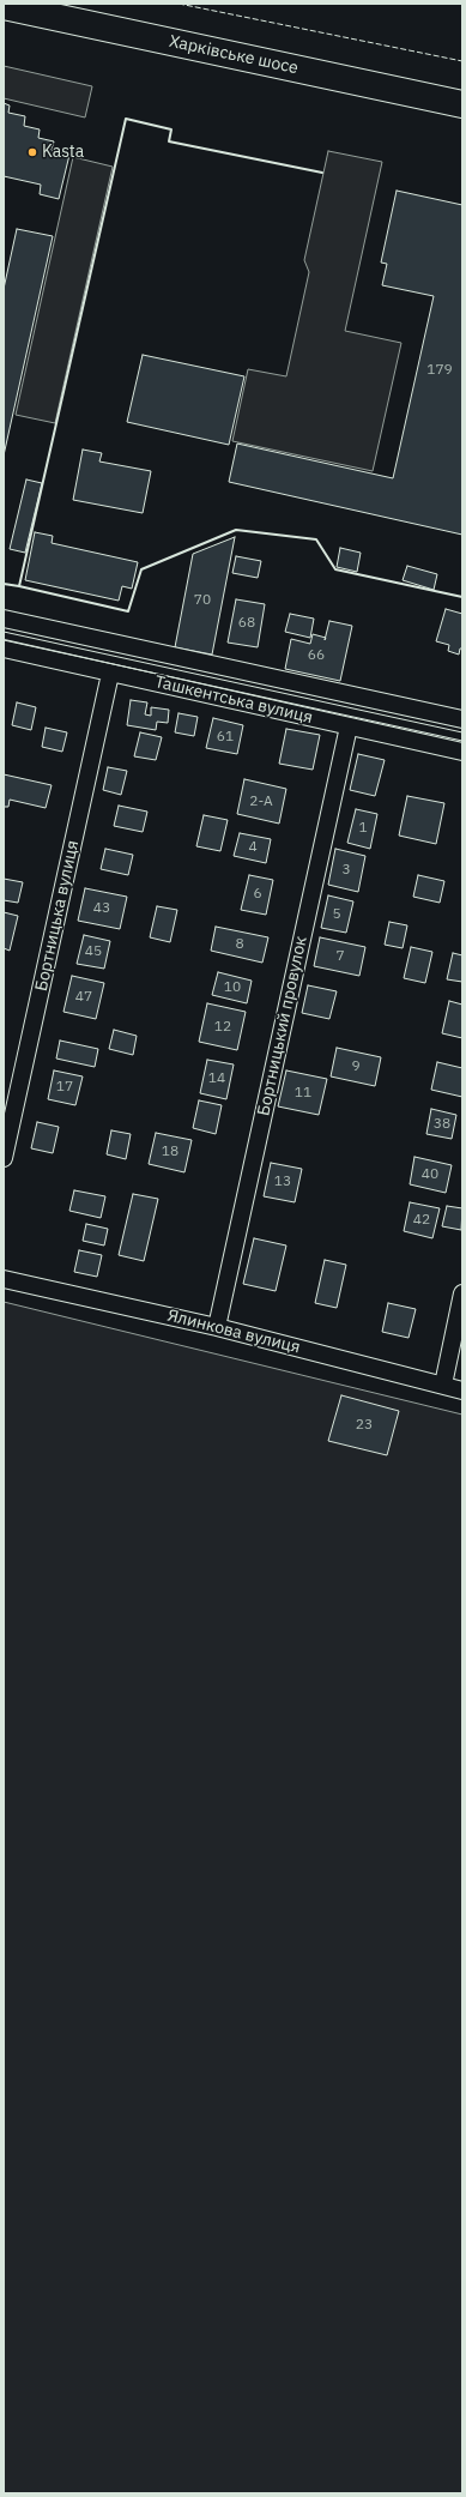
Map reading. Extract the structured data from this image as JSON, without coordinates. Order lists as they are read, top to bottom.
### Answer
{
  "streets": {
    "main road": ["Харківське шосе"],
    "street": [
      "Ташкентська вулиця",
      "Бортницька вулиця",
      "Бортницький провулок",
      "Ялинкова вулиця"
    ]
  },
  "crossings": [
    ["Ташкентська вулиця", "Бортницька вулиця"],
    ["Ташкентська вулиця", "Бортницький провулок"],
    ["Бортницький провулок", "Ялинкова вулиця"]
  ],
  "places": ["Kasta"],
  "house_numbers": [
    "179",
    "70",
    "68",
    "66",
    "61",
    "2-А",
    "1",
    "4",
    "3",
    "6",
    "43",
    "5",
    "8",
    "45",
    "7",
    "10",
    "47",
    "12",
    "9",
    "14",
    "17",
    "11",
    "38",
    "18",
    "40",
    "13",
    "42",
    "23"
  ]
}
